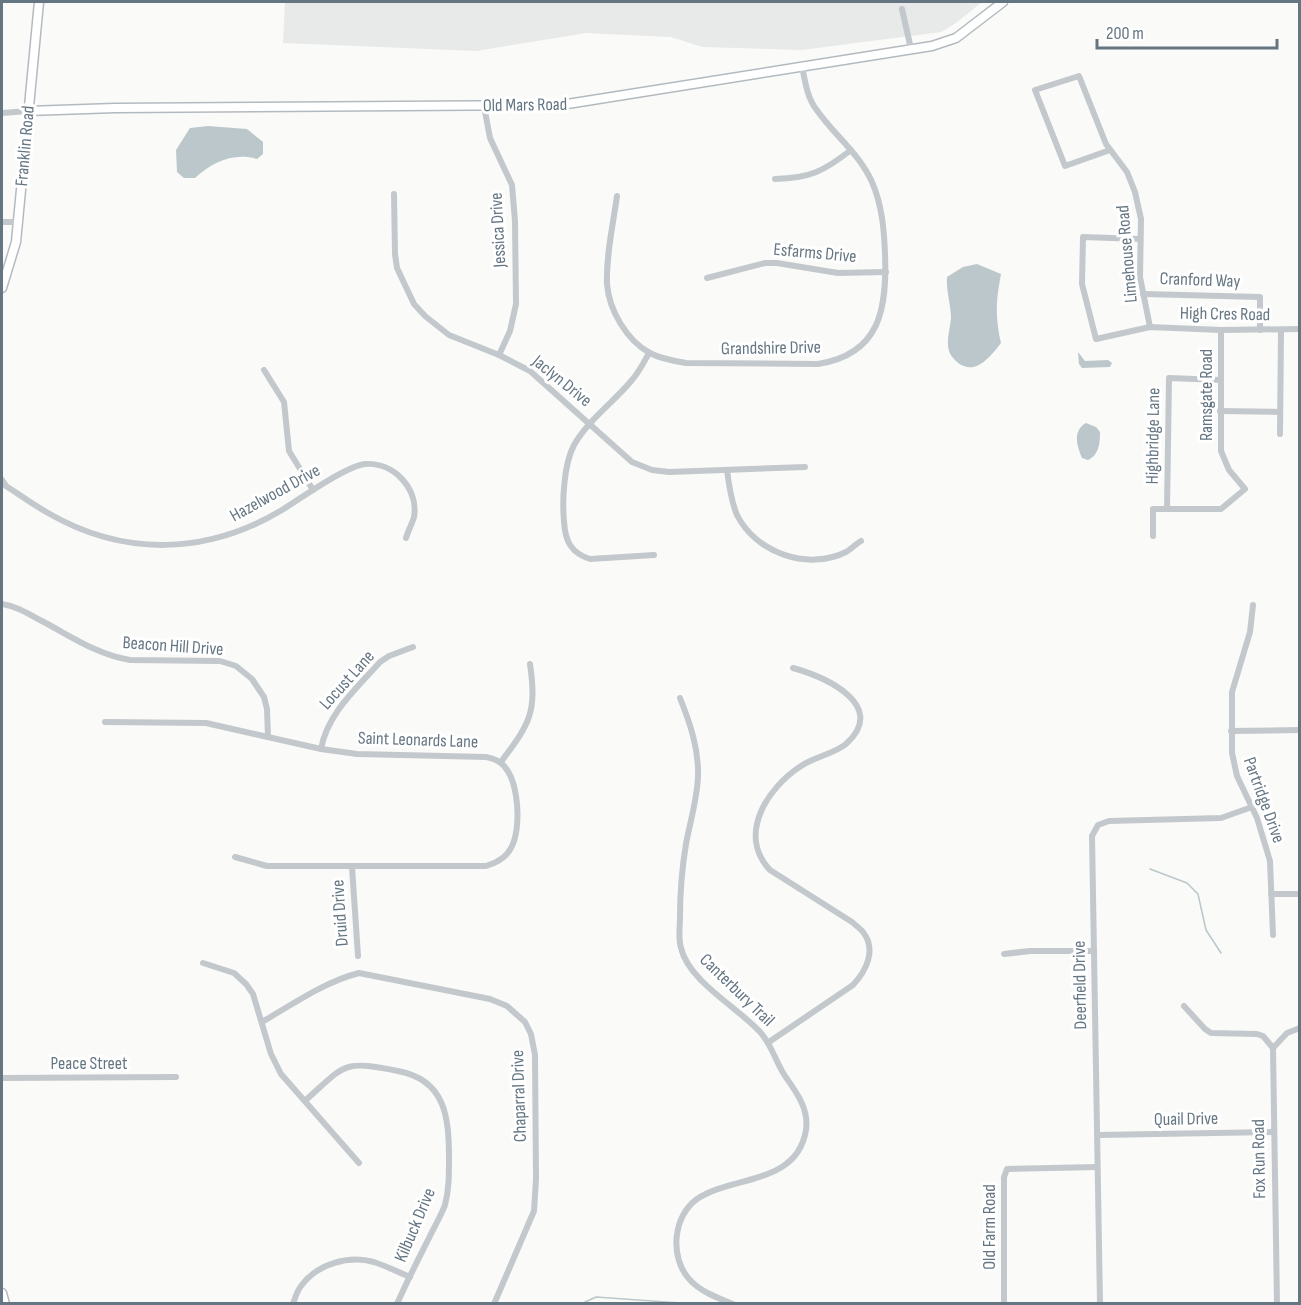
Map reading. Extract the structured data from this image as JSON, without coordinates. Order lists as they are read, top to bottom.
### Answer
{
  "streets": {
    "street": [
      "Old Mars Road",
      "Franklin Road",
      "Jessica Drive",
      "Esfarms Drive",
      "Limehouse Road",
      "Cranford Way",
      "High Cres Road",
      "Grandshire Drive",
      "Jaclyn Drive",
      "Ramsgate Road",
      "Highbridge Lane",
      "Hazelwood Drive",
      "Beacon Hill Drive",
      "Locust Lane",
      "Saint Leonards Lane",
      "Partridge Drive",
      "Druid Drive",
      "Deerfield Drive",
      "Canterbury Trail",
      "Peace Street",
      "Chaparral Drive",
      "Quail Drive",
      "Fox Run Road",
      "Kilbuck Drive",
      "Old Farm Road"
    ]
  },
  "crossings": [
    ["Old Mars Road", "Franklin Road"],
    ["Old Mars Road", "Jessica Drive"],
    ["Old Mars Road", "Grandshire Drive"],
    ["Jessica Drive", "Jaclyn Drive"],
    ["Esfarms Drive", "Grandshire Drive"],
    ["Limehouse Road", "Cranford Way"],
    ["Limehouse Road", "High Cres Road"],
    ["Cranford Way", "High Cres Road"],
    ["High Cres Road", "Ramsgate Road"],
    ["Ramsgate Road", "Highbridge Lane"],
    ["Beacon Hill Drive", "Saint Leonards Lane"],
    ["Locust Lane", "Saint Leonards Lane"],
    ["Saint Leonards Lane", "Druid Drive"],
    ["Partridge Drive", "Deerfield Drive"],
    ["Deerfield Drive", "Quail Drive"],
    ["Deerfield Drive", "Old Farm Road"],
    ["Quail Drive", "Fox Run Road"]
  ],
  "scale_bar": "200 m"
}
